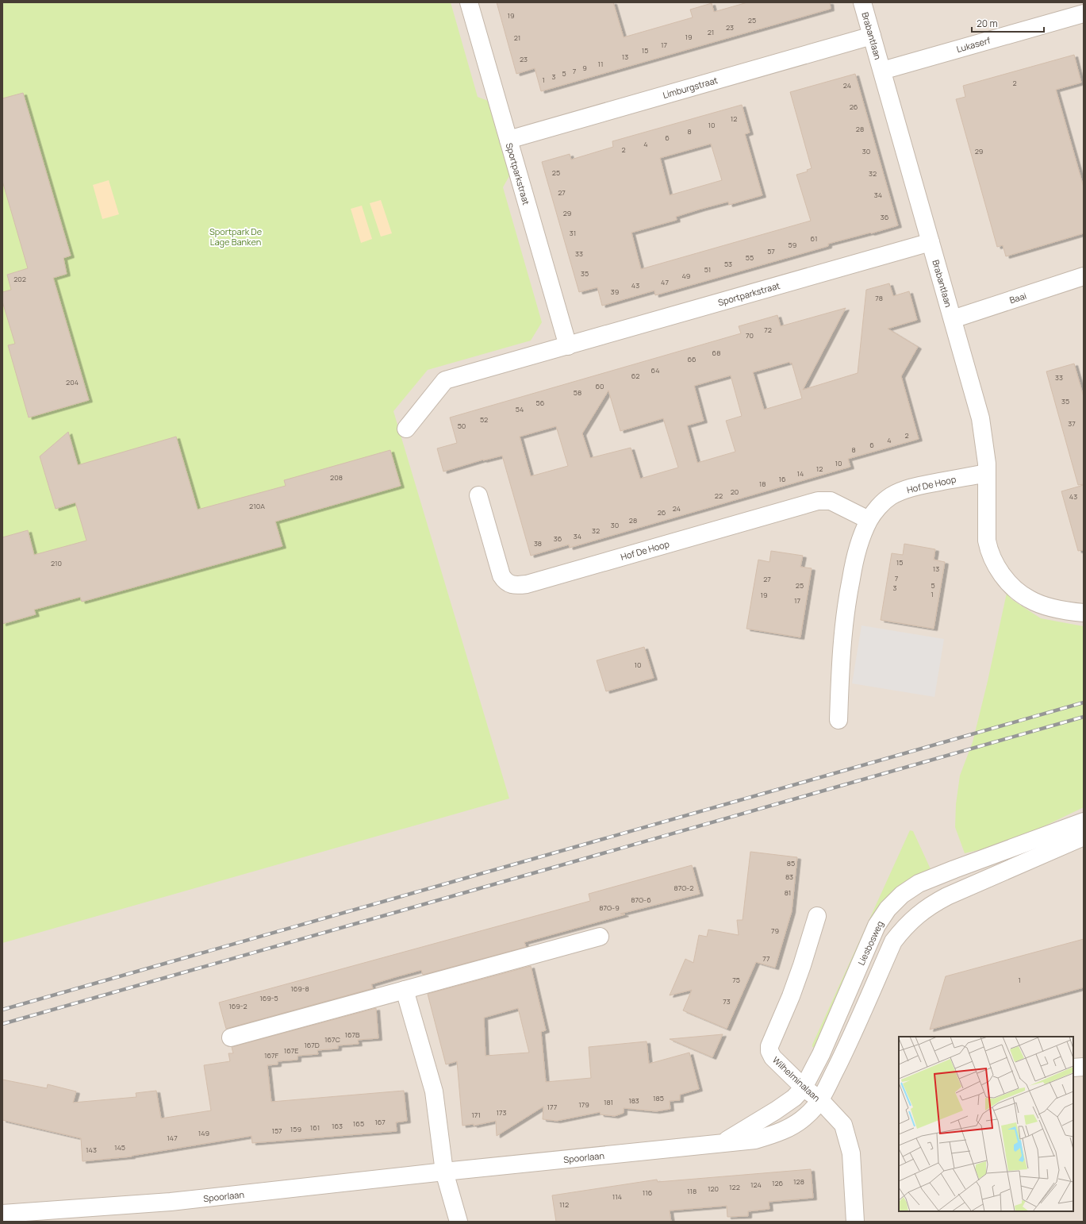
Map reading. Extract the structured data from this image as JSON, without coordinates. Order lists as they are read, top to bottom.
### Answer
{
  "streets": {
    "street": [
      "Brabantlaan",
      "Lukaserf",
      "Limburgstraat",
      "Sportparkstraat",
      "Baai",
      "Hof De Hoop",
      "Liesbosweg",
      "Wilhelminalaan",
      "Spoorlaan"
    ]
  },
  "crossings": [
    ["Brabantlaan", "Lukaserf"],
    ["Brabantlaan", "Limburgstraat"],
    ["Brabantlaan", "Sportparkstraat"],
    ["Brabantlaan", "Baai"],
    ["Brabantlaan", "Hof De Hoop"],
    ["Limburgstraat", "Sportparkstraat"],
    ["Liesbosweg", "Wilhelminalaan"],
    ["Liesbosweg", "Spoorlaan"],
    ["Wilhelminalaan", "Spoorlaan"]
  ],
  "parks": ["Sportpark De Lage Banken"],
  "house_numbers": [
    "19",
    "25",
    "23",
    "21",
    "19",
    "21",
    "17",
    "15",
    "13",
    "23",
    "11",
    "9",
    "7",
    "5",
    "3",
    "1",
    "2",
    "24",
    "26",
    "12",
    "10",
    "28",
    "8",
    "6",
    "4",
    "2",
    "30",
    "29",
    "25",
    "32",
    "27",
    "34",
    "29",
    "36",
    "31",
    "61",
    "59",
    "57",
    "33",
    "55",
    "53",
    "51",
    "35",
    "49",
    "202",
    "47",
    "43",
    "39",
    "78",
    "72",
    "70",
    "68",
    "66",
    "64",
    "62",
    "33",
    "204",
    "60",
    "58",
    "35",
    "56",
    "54",
    "52",
    "37",
    "50",
    "2",
    "4",
    "6",
    "8",
    "10",
    "12",
    "14",
    "208",
    "16",
    "18",
    "20",
    "22",
    "43",
    "210A",
    "24",
    "26",
    "28",
    "30",
    "32",
    "34",
    "36",
    "38",
    "15",
    "210",
    "13",
    "7",
    "27",
    "25",
    "5",
    "3",
    "1",
    "19",
    "17",
    "10",
    "85",
    "83",
    "87G-2",
    "81",
    "87G-6",
    "87G-9",
    "79",
    "77",
    "75",
    "1",
    "169-8",
    "169-5",
    "73",
    "169-2",
    "167B",
    "167C",
    "167D",
    "167E",
    "167F",
    "185",
    "183",
    "181",
    "179",
    "177",
    "173",
    "171",
    "167",
    "165",
    "163",
    "161",
    "159",
    "157",
    "149",
    "147",
    "145",
    "143",
    "128",
    "126",
    "124",
    "122",
    "120",
    "118",
    "116",
    "114",
    "112"
  ],
  "scale_bar": "20 m"
}
